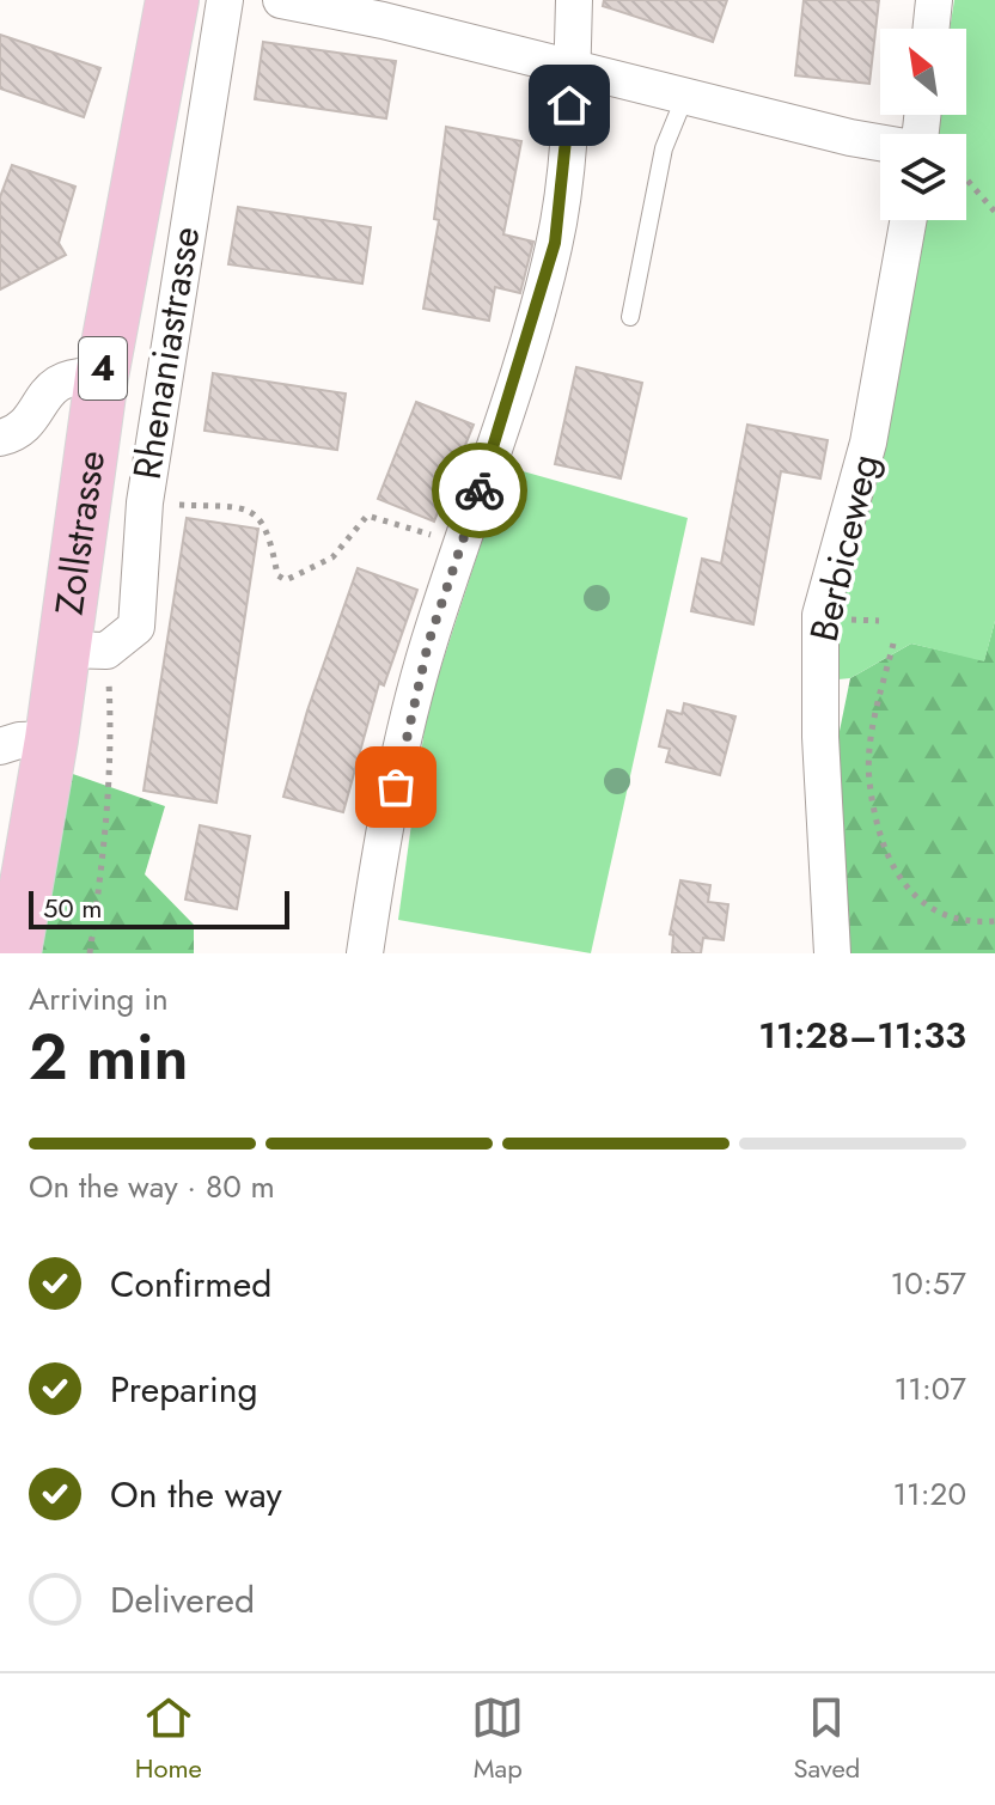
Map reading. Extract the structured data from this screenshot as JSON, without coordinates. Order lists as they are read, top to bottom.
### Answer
{
  "streets": {
    "main road": ["4", "Zollstrasse"],
    "street": ["Rhenaniastrasse", "Berbiceweg"]
  },
  "crossings": [
    ["Rhenaniastrasse", "Zollstrasse"]
  ],
  "scale_bar": "50 m",
  "north": "top left",
  "page": {
    "scale": "50 m",
    "heading": ["2 min", "Arriving in", "11:28–11:33"],
    "bar": "On the way · 80 m",
    "list": [
      ["Confirmed", "10:57"],
      ["Preparing", "11:07"],
      ["On the way", "11:20"],
      "Delivered"
    ],
    "tabs": ["Home", "Map", "Saved"]
  }
}
